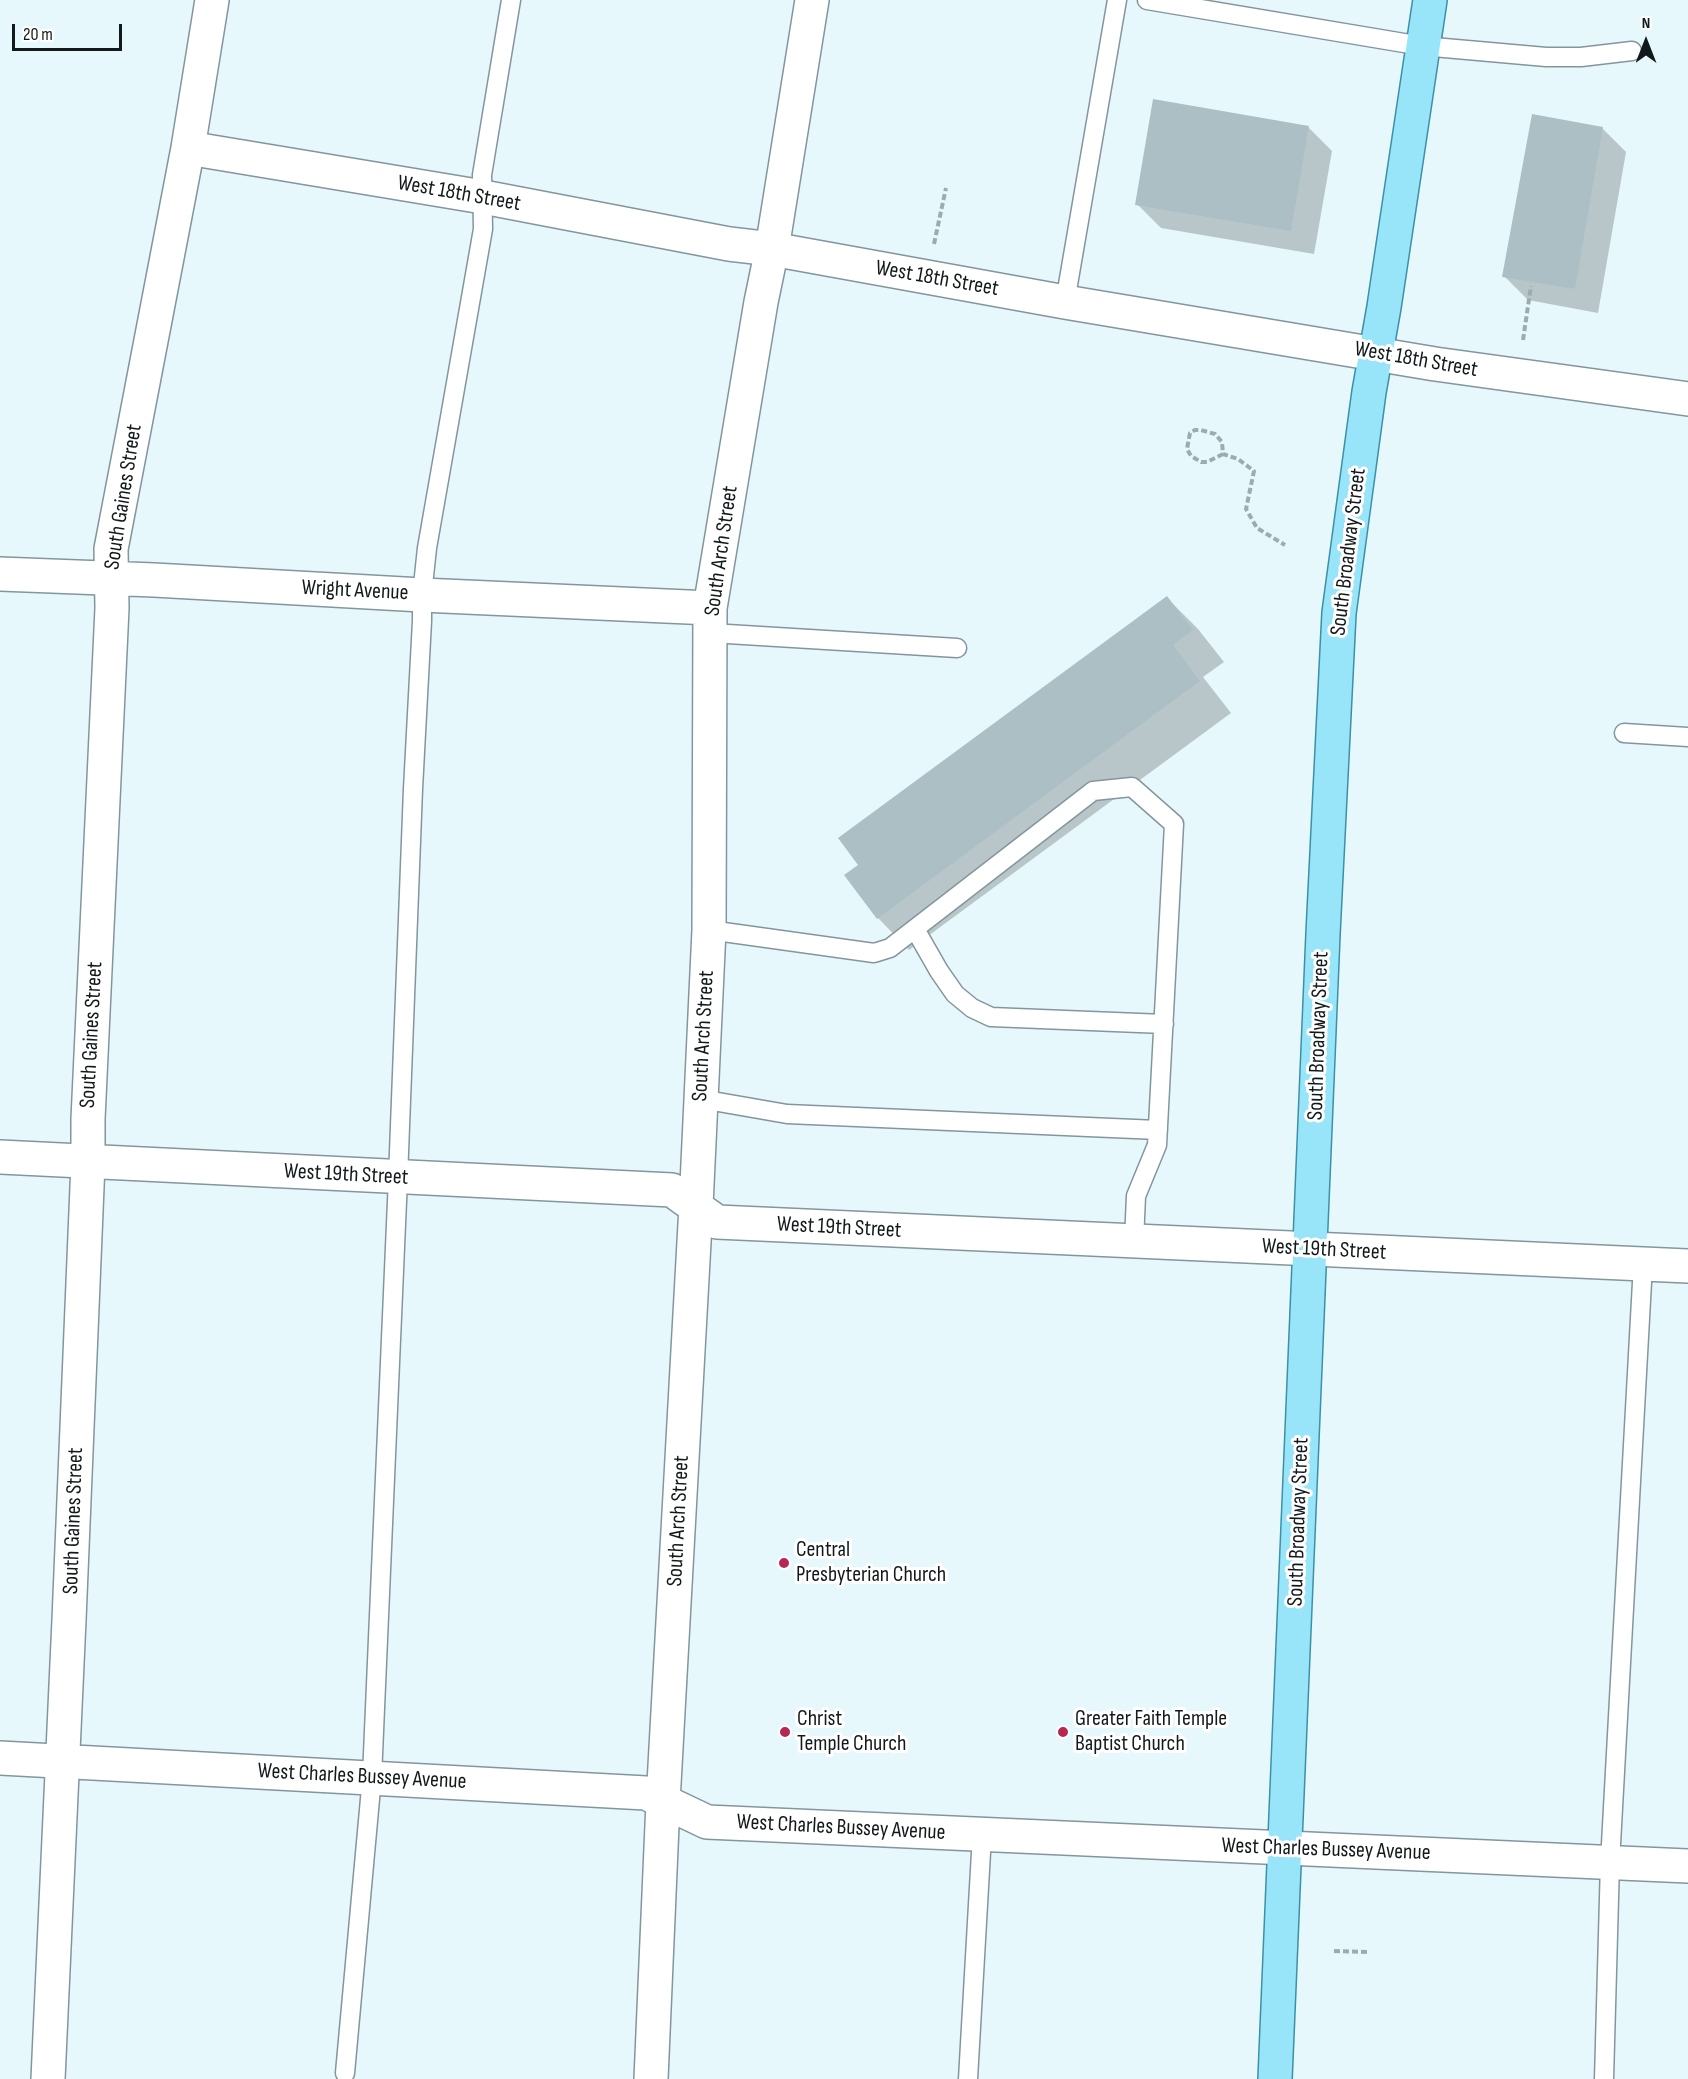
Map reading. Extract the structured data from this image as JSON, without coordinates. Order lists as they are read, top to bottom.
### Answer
{
  "streets": {
    "main road": ["South Broadway Street"],
    "street": [
      "West 18th Street",
      "South Gaines Street",
      "South Arch Street",
      "Wright Avenue",
      "West 19th Street",
      "West Charles Bussey Avenue"
    ]
  },
  "crossings": [
    ["West 18th Street", "South Gaines Street"],
    ["West 18th Street", "South Arch Street"],
    ["West 18th Street", "South Broadway Street"],
    ["South Gaines Street", "Wright Avenue"],
    ["South Gaines Street", "West 19th Street"],
    ["South Gaines Street", "West Charles Bussey Avenue"],
    ["South Arch Street", "Wright Avenue"],
    ["South Arch Street", "West 19th Street"],
    ["South Arch Street", "West Charles Bussey Avenue"],
    ["South Broadway Street", "West 19th Street"],
    ["South Broadway Street", "West Charles Bussey Avenue"]
  ],
  "places": ["Central Presbyterian Church", "Christ Temple Church", "Greater Faith Temple Baptist Church"],
  "scale_bar": "20 m",
  "north": "top"
}
